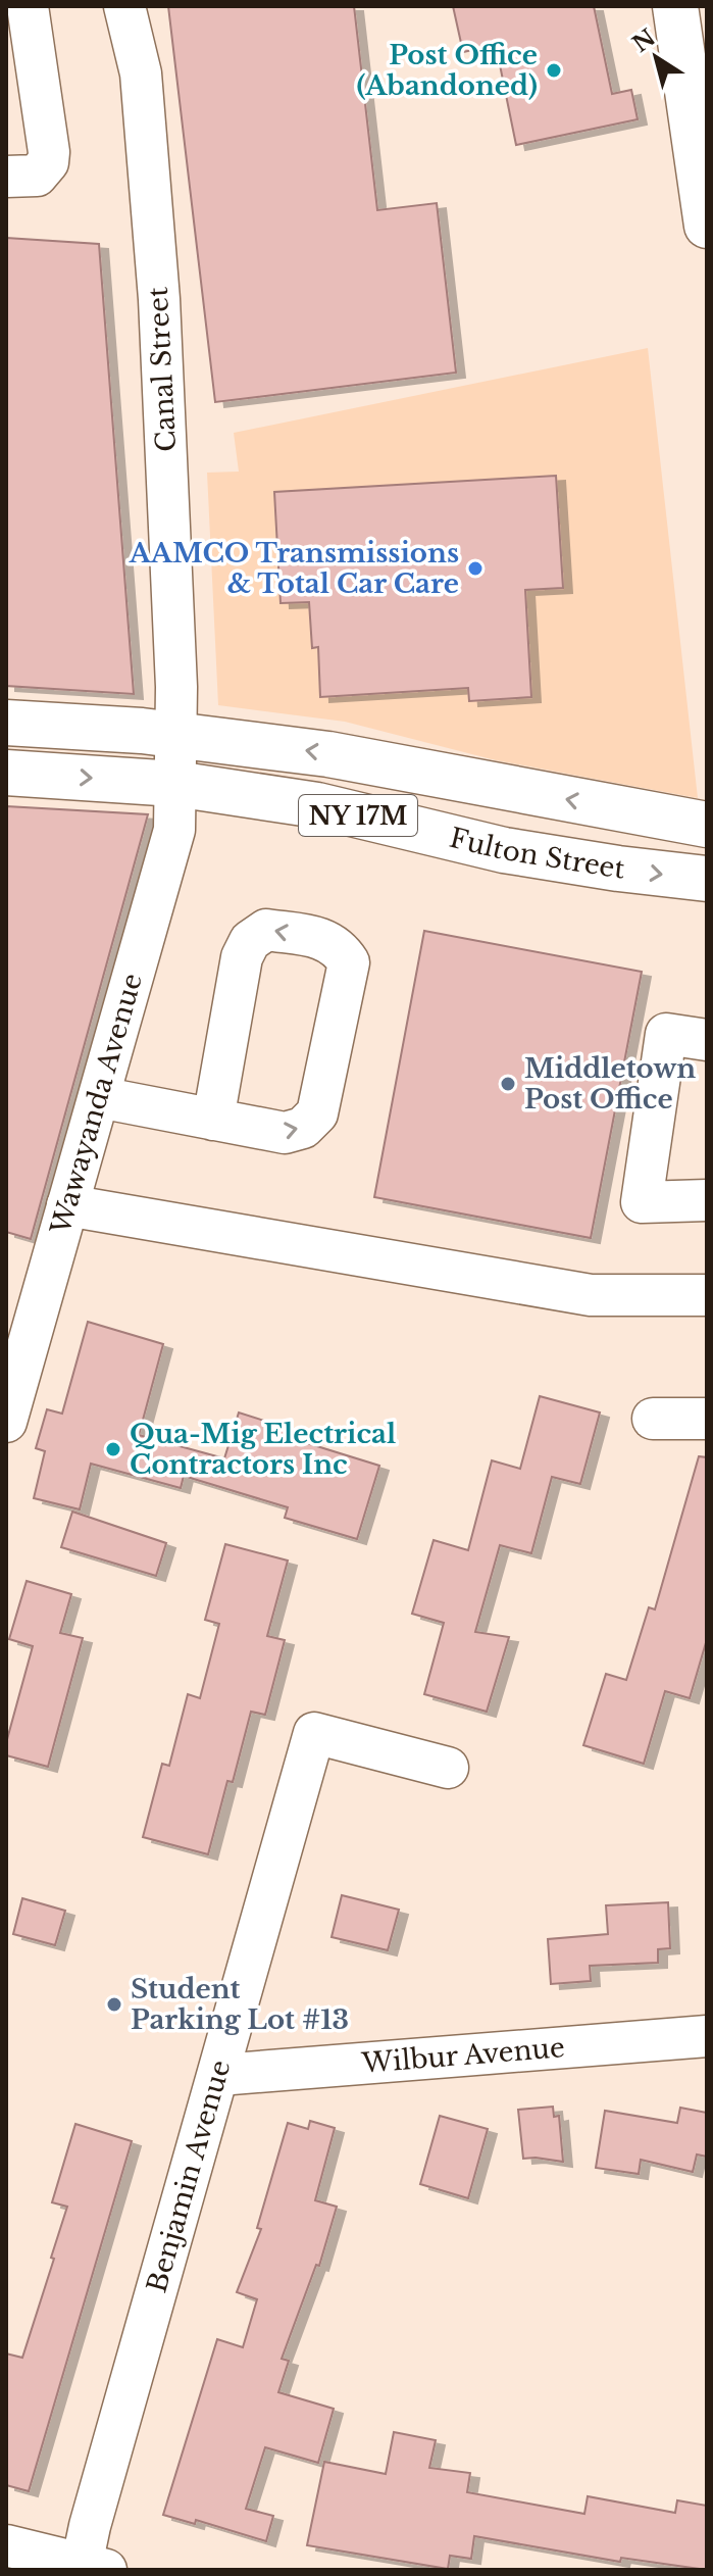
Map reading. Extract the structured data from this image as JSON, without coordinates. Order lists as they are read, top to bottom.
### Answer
{
  "streets": {
    "main road": ["NY 17M", "Fulton Street"],
    "street": [
      "Canal Street",
      "Wawayanda Avenue",
      "Wilbur Avenue",
      "Benjamin Avenue"
    ]
  },
  "crossings": [
    ["Canal Street", "NY 17M"],
    ["Fulton Street", "Wawayanda Avenue"],
    ["Wilbur Avenue", "Benjamin Avenue"]
  ],
  "places": [
    "Post Office (Abandoned)",
    "AAMCO Transmissions & Total Car Care",
    "Middletown Post Office",
    "Qua-Mig Electrical Contractors Inc",
    "Student Parking Lot #13"
  ],
  "north": "top left"
}
